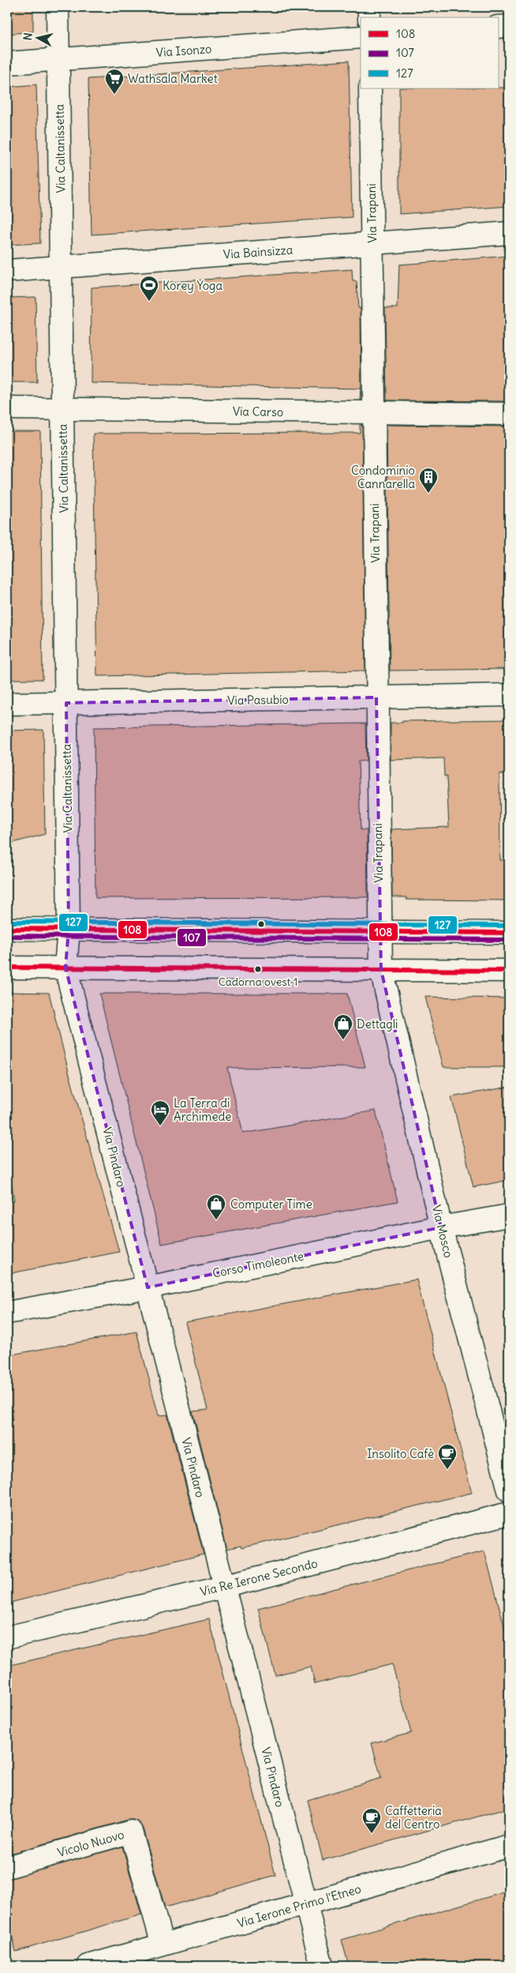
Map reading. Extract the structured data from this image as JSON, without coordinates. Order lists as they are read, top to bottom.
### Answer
{
  "streets": {
    "street": [
      "Via Isonzo",
      "Via Caltanissetta",
      "Via Trapani",
      "Via Bainsizza",
      "Via Carso",
      "Via Pasubio",
      "Via Pindaro",
      "Via Mosco",
      "Corso Timoleonte",
      "Via Re Ierone Secondo",
      "Vicolo Nuovo",
      "Via Ierone Primo l'Etneo"
    ]
  },
  "crossings": [
    ["Via Isonzo", "Via Caltanissetta"],
    ["Via Caltanissetta", "Via Bainsizza"],
    ["Via Caltanissetta", "Via Carso"],
    ["Via Caltanissetta", "Via Pasubio"],
    ["Via Caltanissetta", "Via Pindaro"],
    ["Via Trapani", "Via Bainsizza"],
    ["Via Trapani", "Via Carso"],
    ["Via Trapani", "Via Pasubio"],
    ["Via Trapani", "Via Mosco"],
    ["Via Pindaro", "Corso Timoleonte"],
    ["Via Pindaro", "Via Re Ierone Secondo"],
    ["Via Pindaro", "Via Ierone Primo l'Etneo"],
    ["Via Mosco", "Corso Timoleonte"],
    ["Vicolo Nuovo", "Via Ierone Primo l'Etneo"]
  ],
  "places": {
    "supermarket": ["Wathsala Market"],
    "sports": ["Korey Yoga"],
    "building": ["Condominio Cannarella"],
    "other": ["Cadorna ovest 1"],
    "shop": ["Dettagli", "Computer Time"],
    "hotel": ["La Terra di Archimede"],
    "cafe": ["Insolito Cafè", "Caffetteria del Centro"]
  },
  "lines": ["transit line 127", "transit line 108", "transit line 107"],
  "legend": ["108", "107", "127"],
  "north": "left"
}
